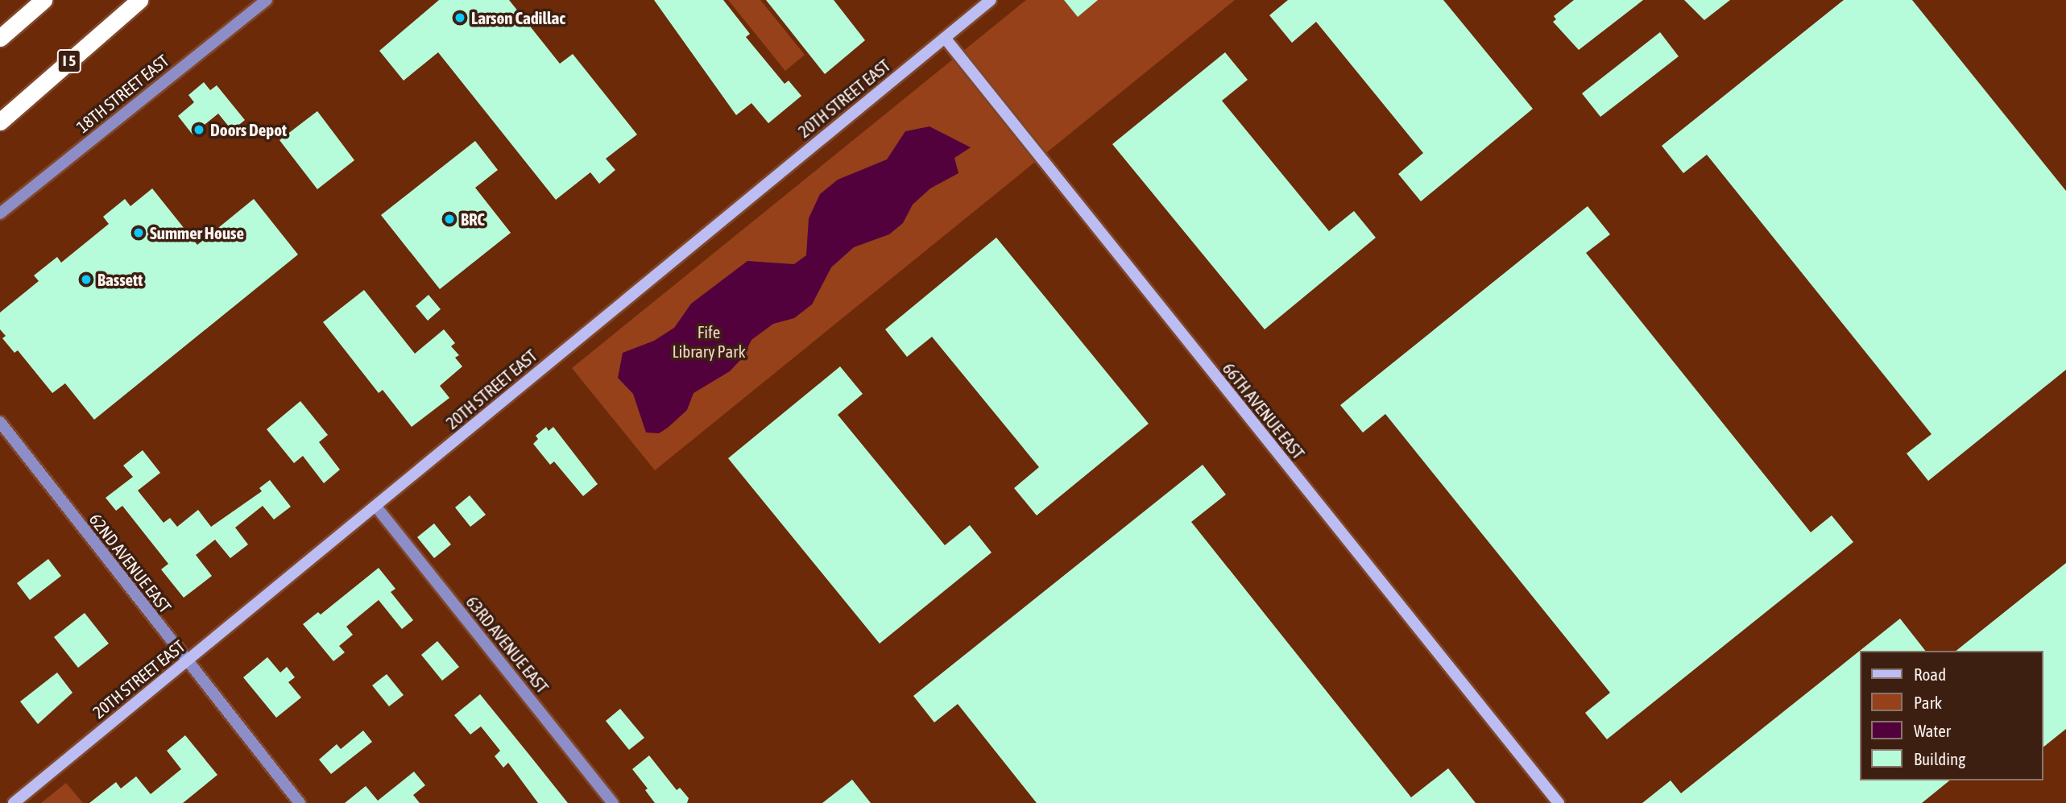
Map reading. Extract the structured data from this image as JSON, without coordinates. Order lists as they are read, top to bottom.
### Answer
{
  "streets": {
    "highway": ["I 5"],
    "main road": ["20TH STREET EAST", "66TH AVENUE EAST"],
    "street": ["18TH STREET EAST", "62ND AVENUE EAST", "63RD AVENUE EAST"]
  },
  "crossings": [
    ["20TH STREET EAST", "66TH AVENUE EAST"],
    ["20TH STREET EAST", "62ND AVENUE EAST"],
    ["20TH STREET EAST", "63RD AVENUE EAST"]
  ],
  "parks": ["Fife Library Park"],
  "places": [
    "Larson Cadillac",
    "Doors Depot",
    "BRC",
    "Summer House",
    "Bassett"
  ],
  "legend": [
    "Road",
    "Park",
    "Water",
    "Building"
  ]
}
